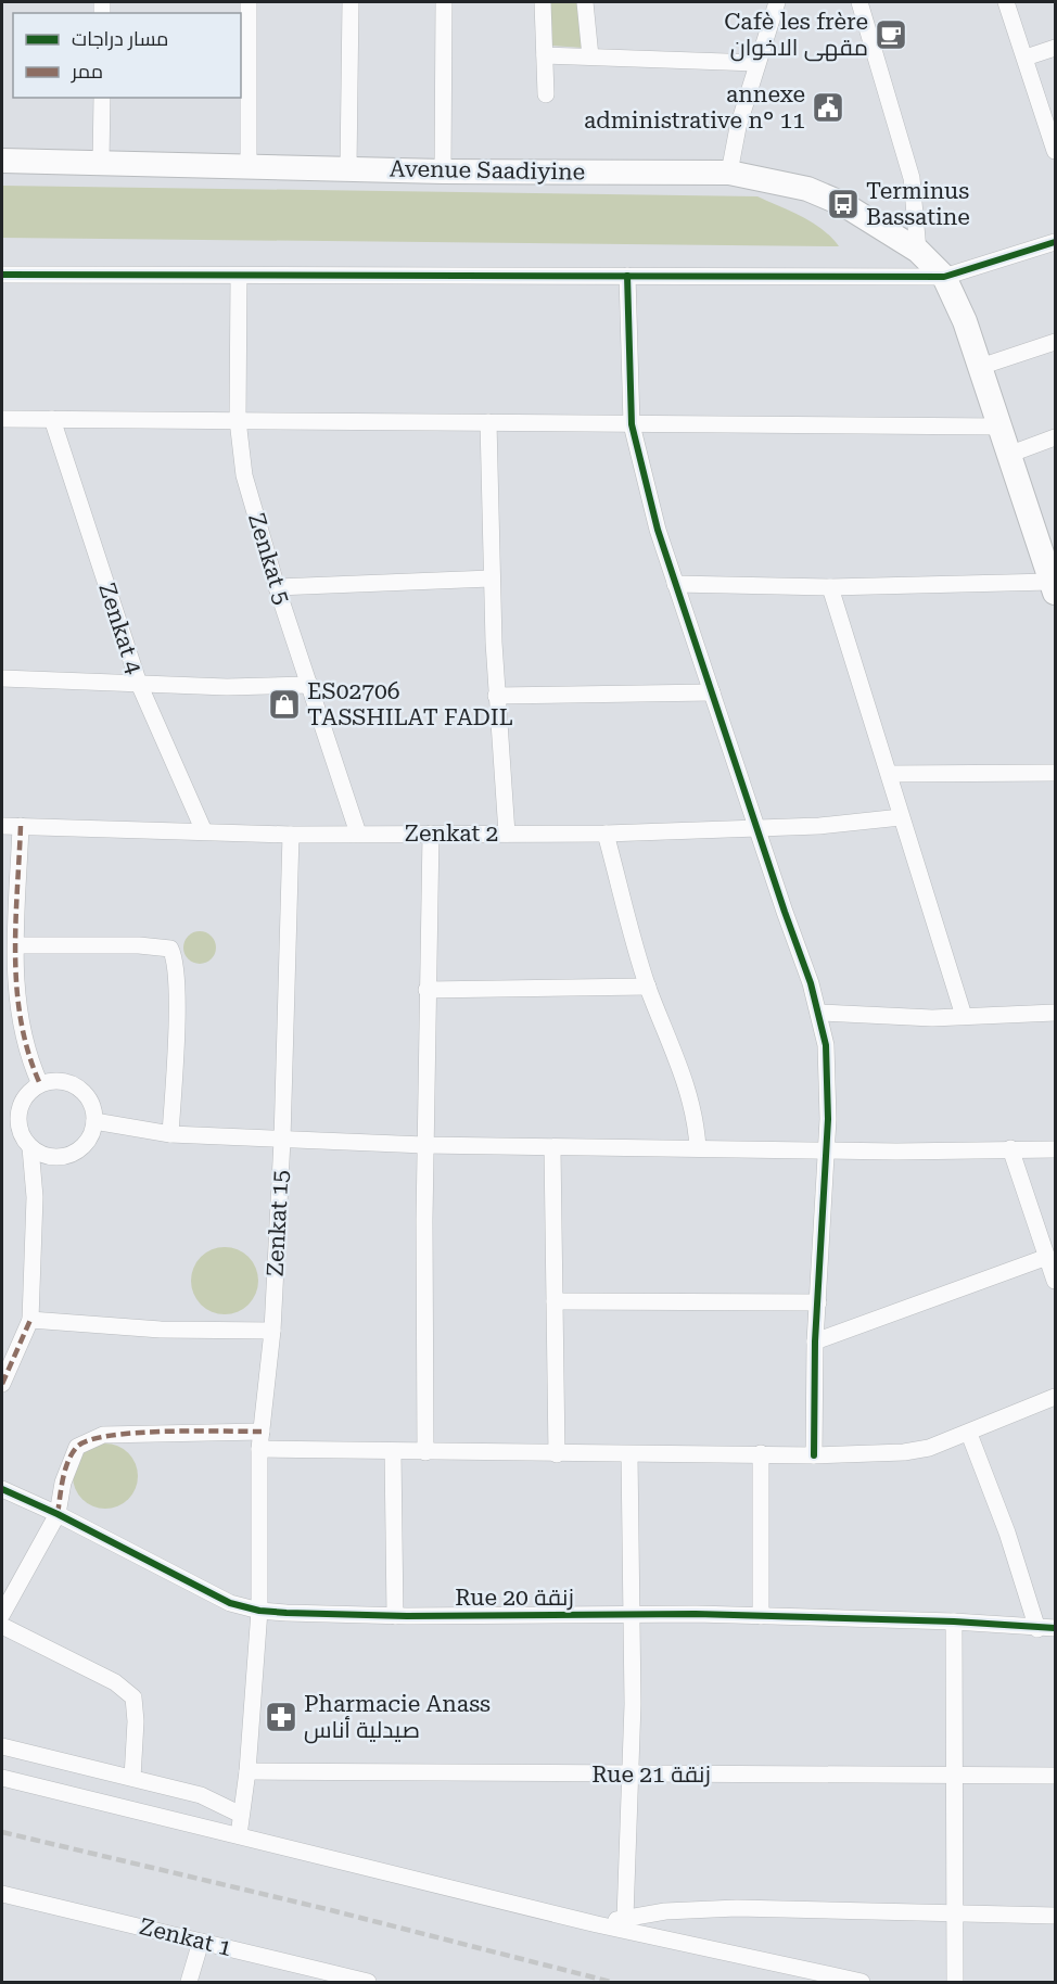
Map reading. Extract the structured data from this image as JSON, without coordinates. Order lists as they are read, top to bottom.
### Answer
{
  "streets": {
    "main road": ["Avenue Saadiyine"],
    "street": [
      "Zenkat 5",
      "Zenkat 4",
      "Zenkat 2",
      "Zenkat 15",
      "Rue 20 زنقة",
      "Rue 21 زنقة",
      "Zenkat 1"
    ]
  },
  "crossings": [
    ["Zenkat 5", "Zenkat 2"],
    ["Zenkat 4", "Zenkat 2"],
    ["Zenkat 2", "Zenkat 15"],
    ["Zenkat 15", "Rue 20 زنقة"],
    ["Zenkat 15", "Rue 21 زنقة"]
  ],
  "places": {
    "cafe": ["Cafè les frère مقهى الاخوان"],
    "public building": ["annexe administrative n° 11"],
    "bus stop": ["Terminus Bassatine"],
    "shop": ["ES02706 TASSHILAT FADIL"],
    "pharmacy": ["Pharmacie Anass صيدلية أناس"]
  },
  "legend": ["مسار دراجات", "ممر"]
}
